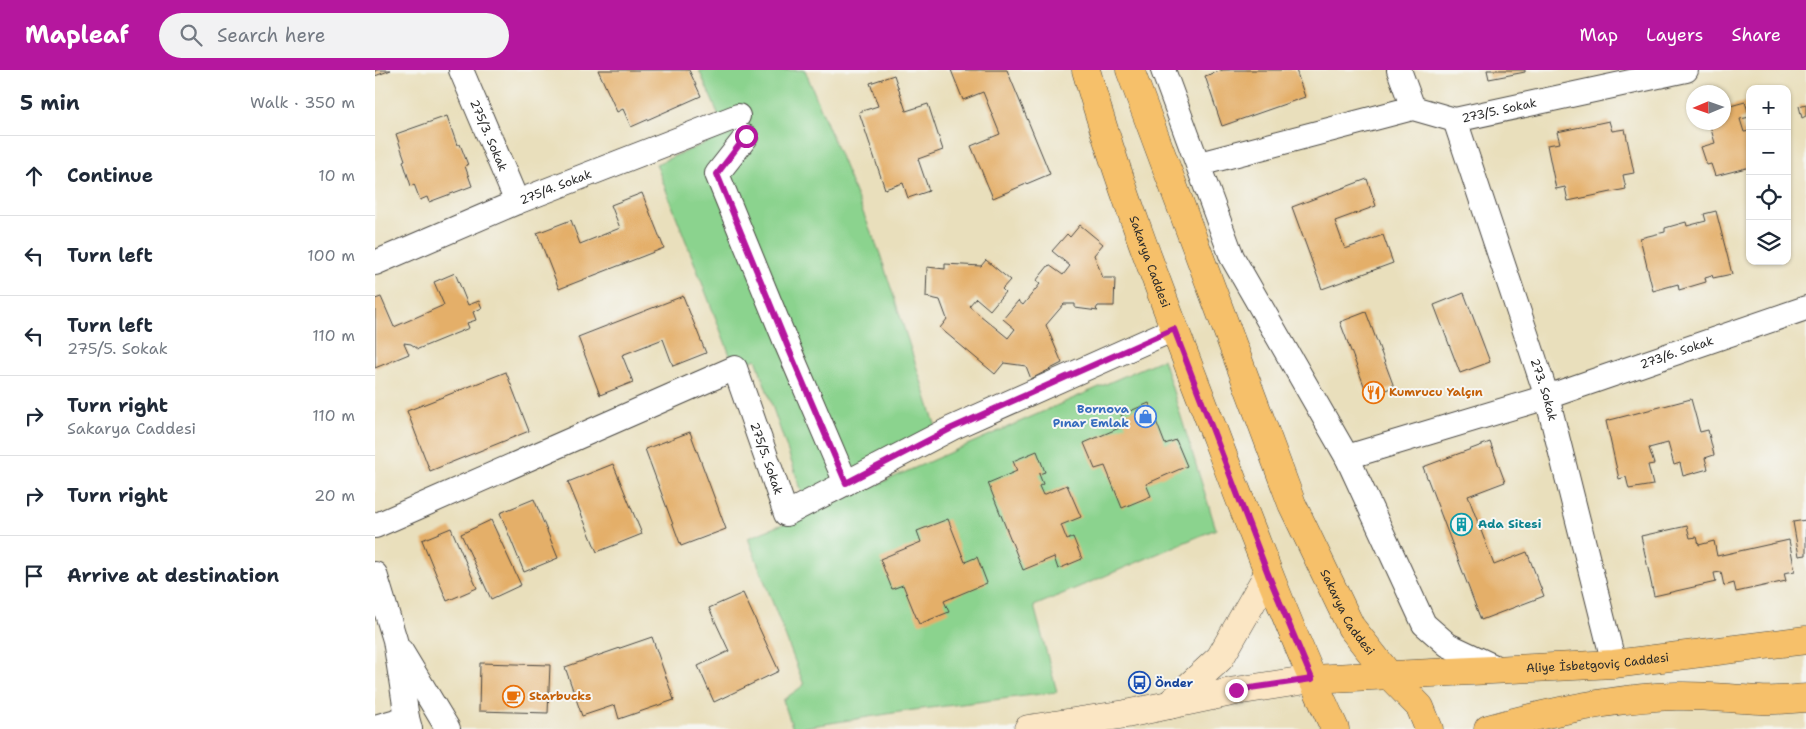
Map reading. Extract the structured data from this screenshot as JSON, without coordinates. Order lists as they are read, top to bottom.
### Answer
{
  "streets": {
    "main road": ["Sakarya Caddesi", "Aliye İsbetgoviç Caddesi"],
    "street": [
      "273/5. Sokak",
      "275/3. Sokak",
      "275/4. Sokak",
      "273/6. Sokak",
      "273. Sokak",
      "275/5. Sokak"
    ]
  },
  "crossings": [
    ["273/5. Sokak", "273. Sokak"],
    ["275/3. Sokak", "275/4. Sokak"],
    ["275/4. Sokak", "275/5. Sokak"],
    ["Sakarya Caddesi", "275/5. Sokak"],
    ["Sakarya Caddesi", "Aliye İsbetgoviç Caddesi"],
    ["273/6. Sokak", "273. Sokak"],
    ["273. Sokak", "Aliye İsbetgoviç Caddesi"]
  ],
  "places": {
    "restaurant": ["Kumrucu Yalçın"],
    "shop": ["Bornova Pınar Emlak"],
    "building": ["Ada Sitesi"],
    "bus stop": ["Önder"],
    "cafe": ["Starbucks"]
  },
  "north": "left",
  "page": {
    "header": "Mapleaf",
    "search": "Search here",
    "nav": ["Map", "Layers", "Share"],
    "heading": ["5 min", "Walk · 350 m"],
    "map_buttons": ["+", "−"],
    "list": [
      ["Continue", "10 m"],
      ["Turn left", "100 m"],
      ["Turn left", "275/5. Sokak", "110 m"],
      ["Turn right", "Sakarya Caddesi", "110 m"],
      ["Turn right", "20 m"],
      "Arrive at destination"
    ]
  }
}
